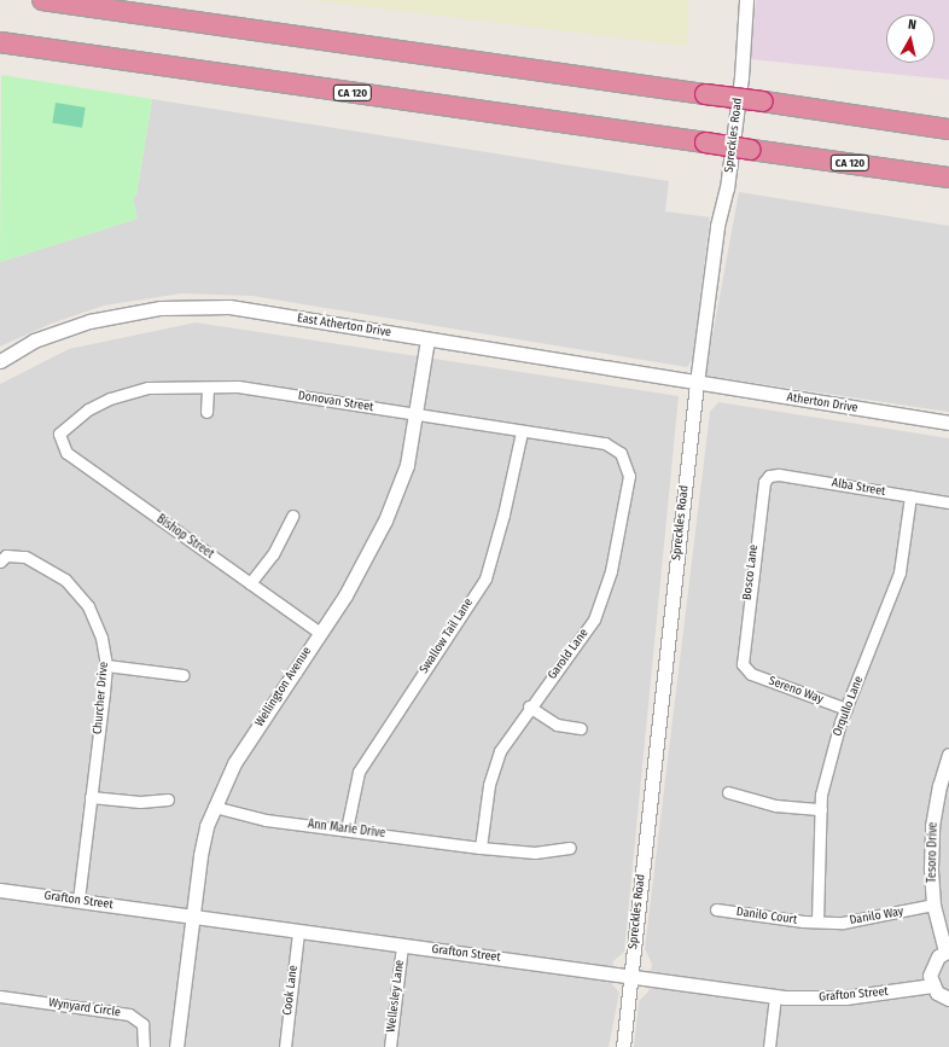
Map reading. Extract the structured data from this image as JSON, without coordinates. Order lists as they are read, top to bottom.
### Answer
{
  "streets": {
    "highway": ["CA 120"],
    "street": [
      "Spreckles Road",
      "East Atherton Drive",
      "Donovan Street",
      "Atherton Drive",
      "Alba Street",
      "Bishop Street",
      "Bosco Lane",
      "Swallow Tail Lane",
      "Garold Lane",
      "Wellington Avenue",
      "Sereno Way",
      "Churcher Drive",
      "Orqullo Lane",
      "Ann Marie Drive",
      "Tesoro Drive",
      "Grafton Street",
      "Danilo Court",
      "Danilo Way",
      "Cook Lane",
      "Wellesley Lane",
      "Wynyard Circle"
    ]
  },
  "crossings": [
    ["Spreckles Road", "East Atherton Drive"],
    ["Spreckles Road", "Atherton Drive"],
    ["Spreckles Road", "Grafton Street"],
    ["East Atherton Drive", "Atherton Drive"],
    ["East Atherton Drive", "Wellington Avenue"],
    ["Donovan Street", "Bishop Street"],
    ["Donovan Street", "Swallow Tail Lane"],
    ["Donovan Street", "Garold Lane"],
    ["Donovan Street", "Wellington Avenue"],
    ["Alba Street", "Bosco Lane"],
    ["Alba Street", "Orqullo Lane"],
    ["Bishop Street", "Wellington Avenue"],
    ["Bosco Lane", "Sereno Way"],
    ["Swallow Tail Lane", "Ann Marie Drive"],
    ["Garold Lane", "Ann Marie Drive"],
    ["Wellington Avenue", "Ann Marie Drive"],
    ["Wellington Avenue", "Grafton Street"],
    ["Sereno Way", "Orqullo Lane"],
    ["Churcher Drive", "Grafton Street"],
    ["Orqullo Lane", "Danilo Court"],
    ["Orqullo Lane", "Danilo Way"],
    ["Tesoro Drive", "Danilo Way"],
    ["Grafton Street", "Cook Lane"],
    ["Grafton Street", "Wellesley Lane"],
    ["Danilo Court", "Danilo Way"]
  ],
  "north": "top"
}
